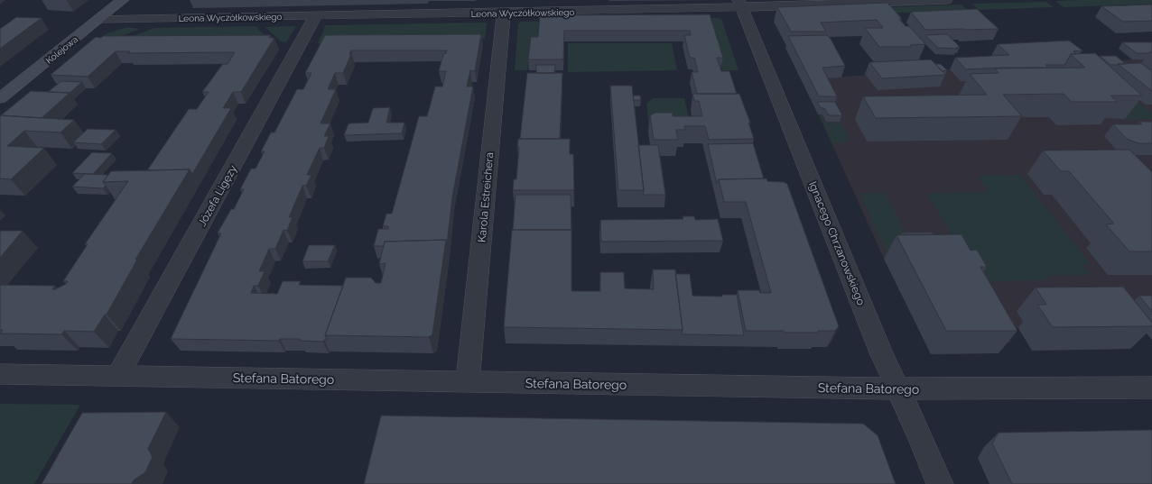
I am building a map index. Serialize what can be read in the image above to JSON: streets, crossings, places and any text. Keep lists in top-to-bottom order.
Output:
{
  "streets": {
    "main road": ["Kolejowa"],
    "street": [
      "Leona Wyczółkowskiego",
      "Józefa Ligęzy",
      "Karola Estreichera",
      "Ignacego Chrzanowskiego",
      "Stefana Batorego"
    ]
  },
  "crossings": [
    ["Leona Wyczółkowskiego", "Kolejowa"],
    ["Leona Wyczółkowskiego", "Józefa Ligęzy"],
    ["Leona Wyczółkowskiego", "Karola Estreichera"],
    ["Leona Wyczółkowskiego", "Ignacego Chrzanowskiego"],
    ["Józefa Ligęzy", "Stefana Batorego"],
    ["Karola Estreichera", "Stefana Batorego"],
    ["Ignacego Chrzanowskiego", "Stefana Batorego"]
  ]
}
